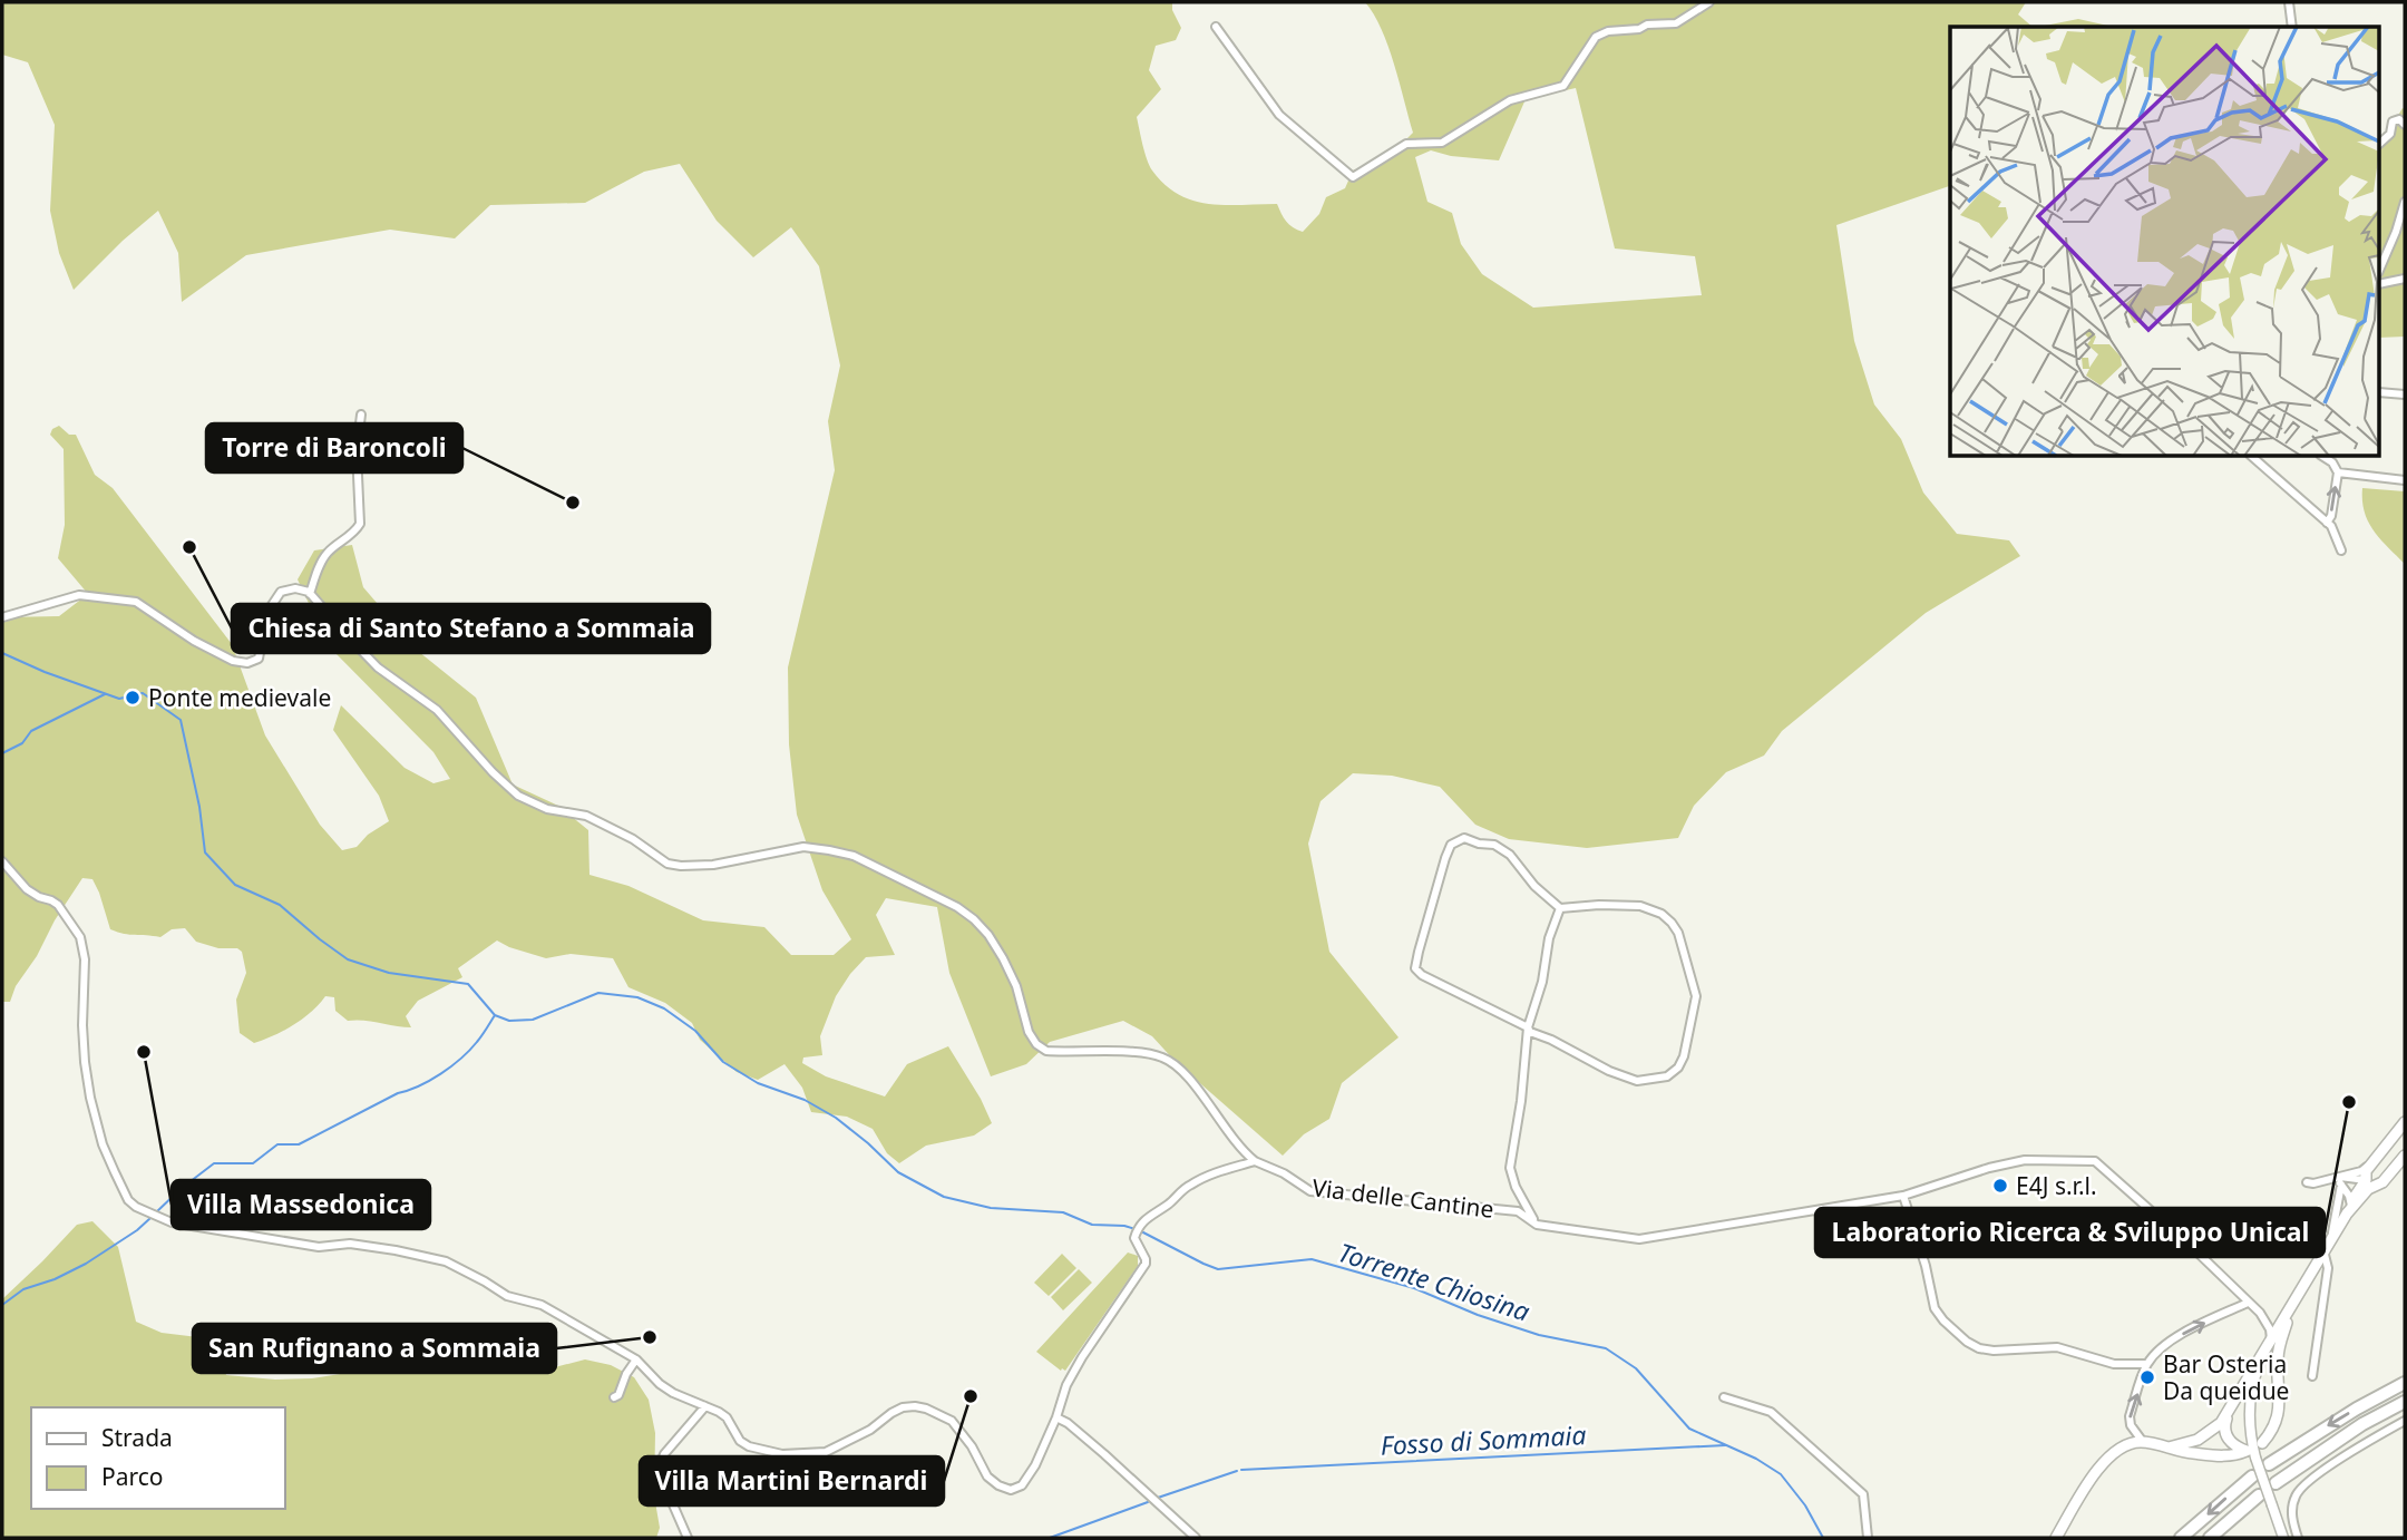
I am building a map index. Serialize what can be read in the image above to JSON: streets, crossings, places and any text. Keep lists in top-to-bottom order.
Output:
{
  "streets": {
    "street": ["Via delle Cantine"]
  },
  "water": ["Torrente Chiosina", "Fosso di Sommaia"],
  "places": [
    "Torre di Baroncoli",
    "Chiesa di Santo Stefano a Sommaia",
    "Ponte medievale",
    "Villa Massedonica",
    "Laboratorio Ricerca & Sviluppo Unical",
    "E4J s.r.l.",
    "San Rufignano a Sommaia",
    "Bar Osteria Da queidue",
    "Villa Martini Bernardi"
  ],
  "legend": ["Strada", "Parco"]
}
